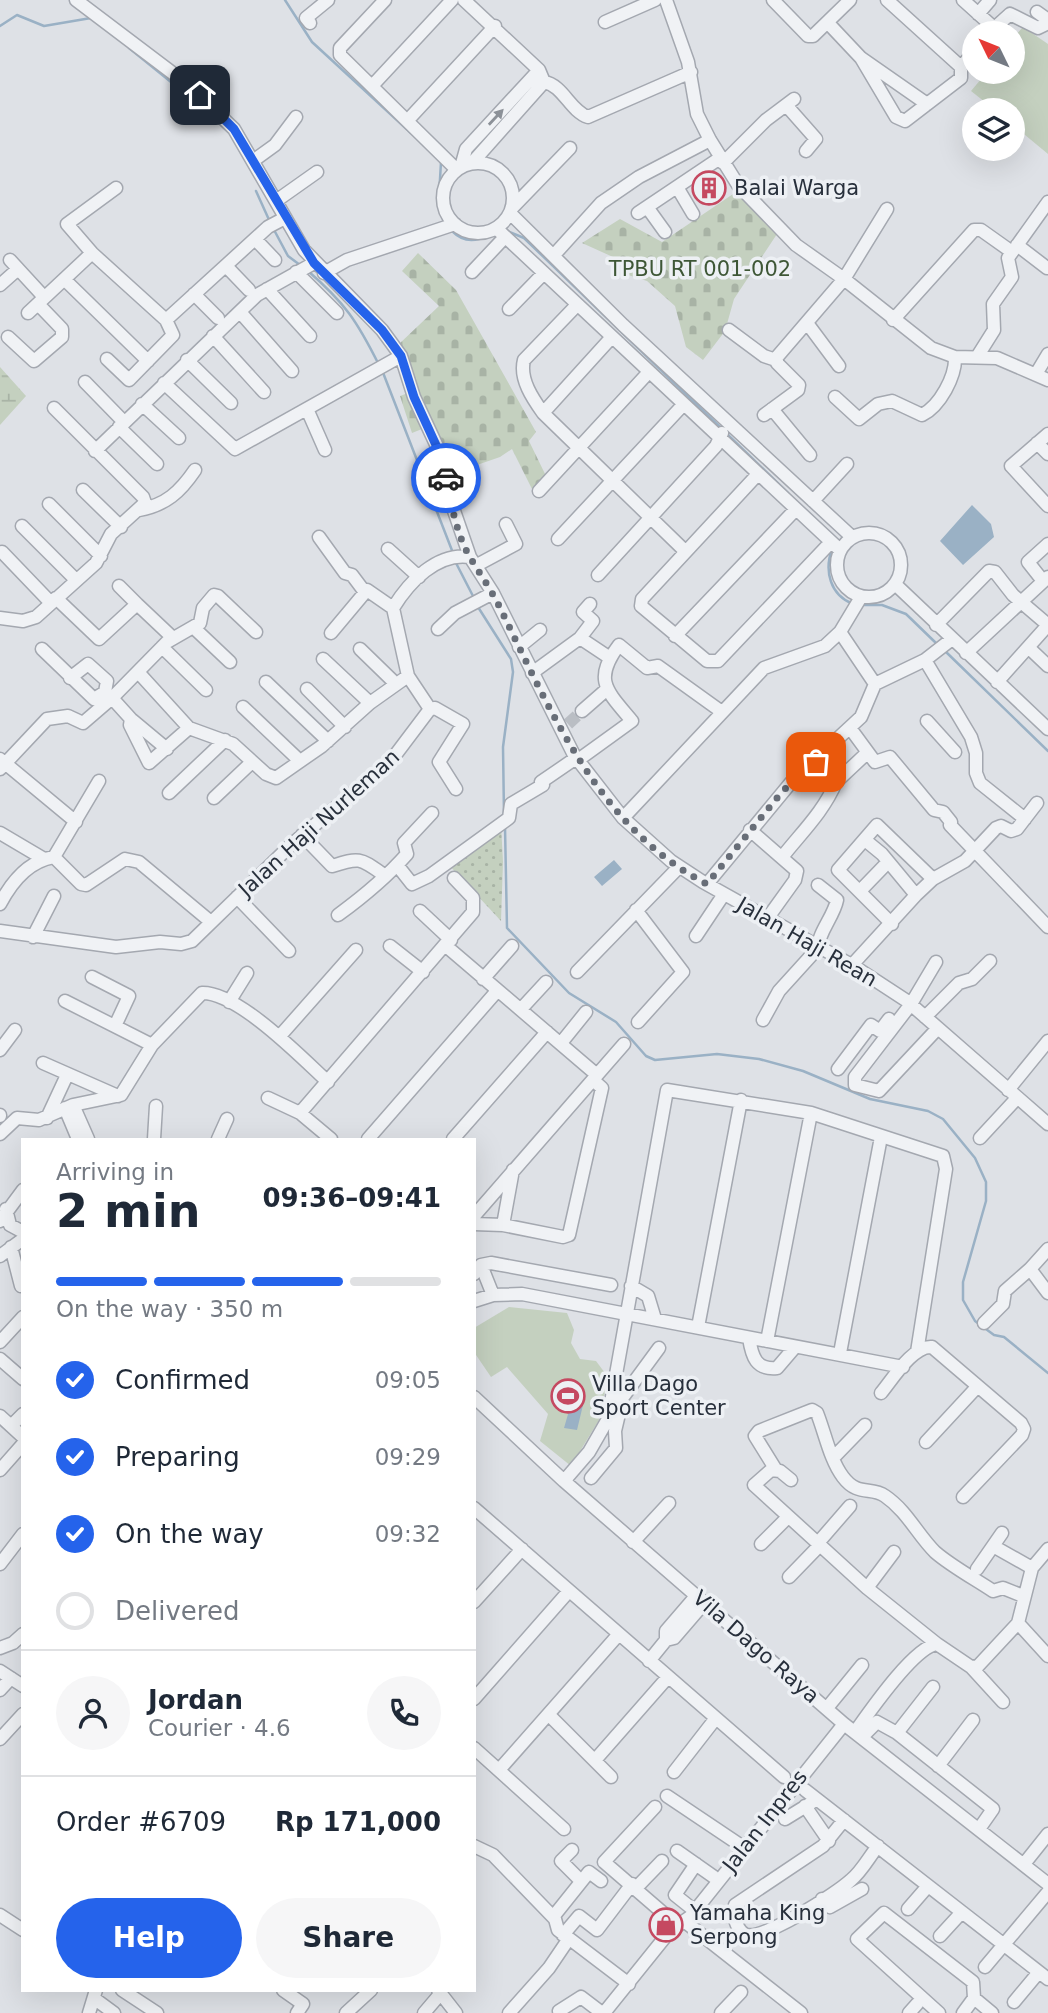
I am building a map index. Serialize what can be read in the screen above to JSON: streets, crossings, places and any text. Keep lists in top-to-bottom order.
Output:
{
  "streets": {
    "street": [
      "Jalan Haji Nurleman",
      "Jalan Haji Rean",
      "Vila Dago Raya",
      "Jalan Inpres"
    ]
  },
  "crossings": [
    ["Vila Dago Raya", "Jalan Inpres"]
  ],
  "parks": ["TPBU RT 001-002"],
  "places": {
    "building": ["Balai Warga"],
    "sports": ["Villa Dago Sport Center"],
    "shop": ["Yamaha King Serpong"]
  },
  "north": "top left",
  "page": {
    "heading": ["2 min", "Arriving in", "09:36–09:41"],
    "panel": [
      "Jordan",
      "Courier · 4.6",
      "Order #6709",
      "Rp 171,000"
    ],
    "bar": "On the way · 350 m",
    "list": [
      ["Confirmed", "09:05"],
      ["Preparing", "09:29"],
      ["On the way", "09:32"],
      "Delivered"
    ],
    "buttons": ["Help", "Share"]
  }
}
